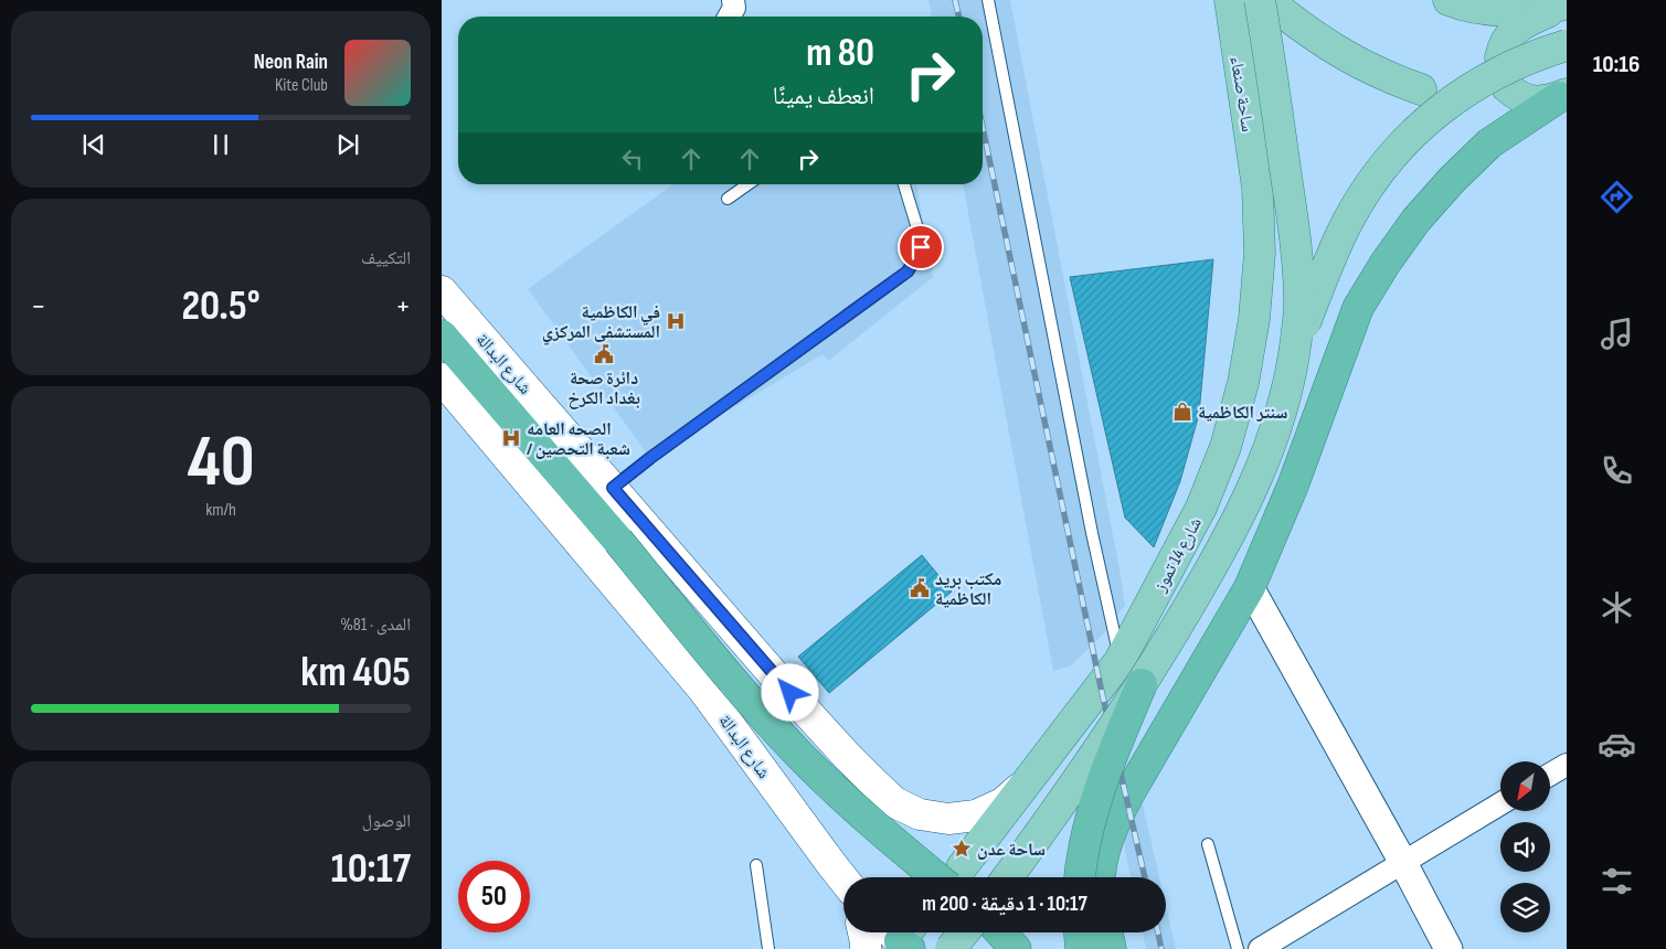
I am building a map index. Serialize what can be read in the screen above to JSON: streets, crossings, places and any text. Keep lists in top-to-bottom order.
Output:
{
  "streets": {
    "main road": ["ساحة صنعاء", "شارع البدالة", "شارع 14 تموز"]
  },
  "crossings": [
    ["ساحة صنعاء", "شارع 14 تموز"],
    ["شارع البدالة", "شارع 14 تموز"]
  ],
  "places": {
    "hospital": ["في الكاظمية المستشفى المركزي", "الصحه العامه / شعبة التحصين"],
    "public building": ["دائرة صحة بغداد الكرخ", "مكتب بريد الكاظمية"],
    "shop": ["سنتر الكاظمية"],
    "place": ["ساحة عدن"]
  },
  "north": "bottom left",
  "page": {
    "tabs": "10:16",
    "turn": ["80 m", "انعطف يمينًا"],
    "song": ["Neon Rain", "Kite Club"],
    "tile": [
      "التكييف",
      ["40", "km/h"],
      ["المدى · 81%", "405 km"],
      ["الوصول", "10:17"]
    ],
    "heat": ["−", "20.5°", "+"],
    "limit": "50",
    "trip": "10:17 · 1 دقيقة · 200 m"
  }
}
